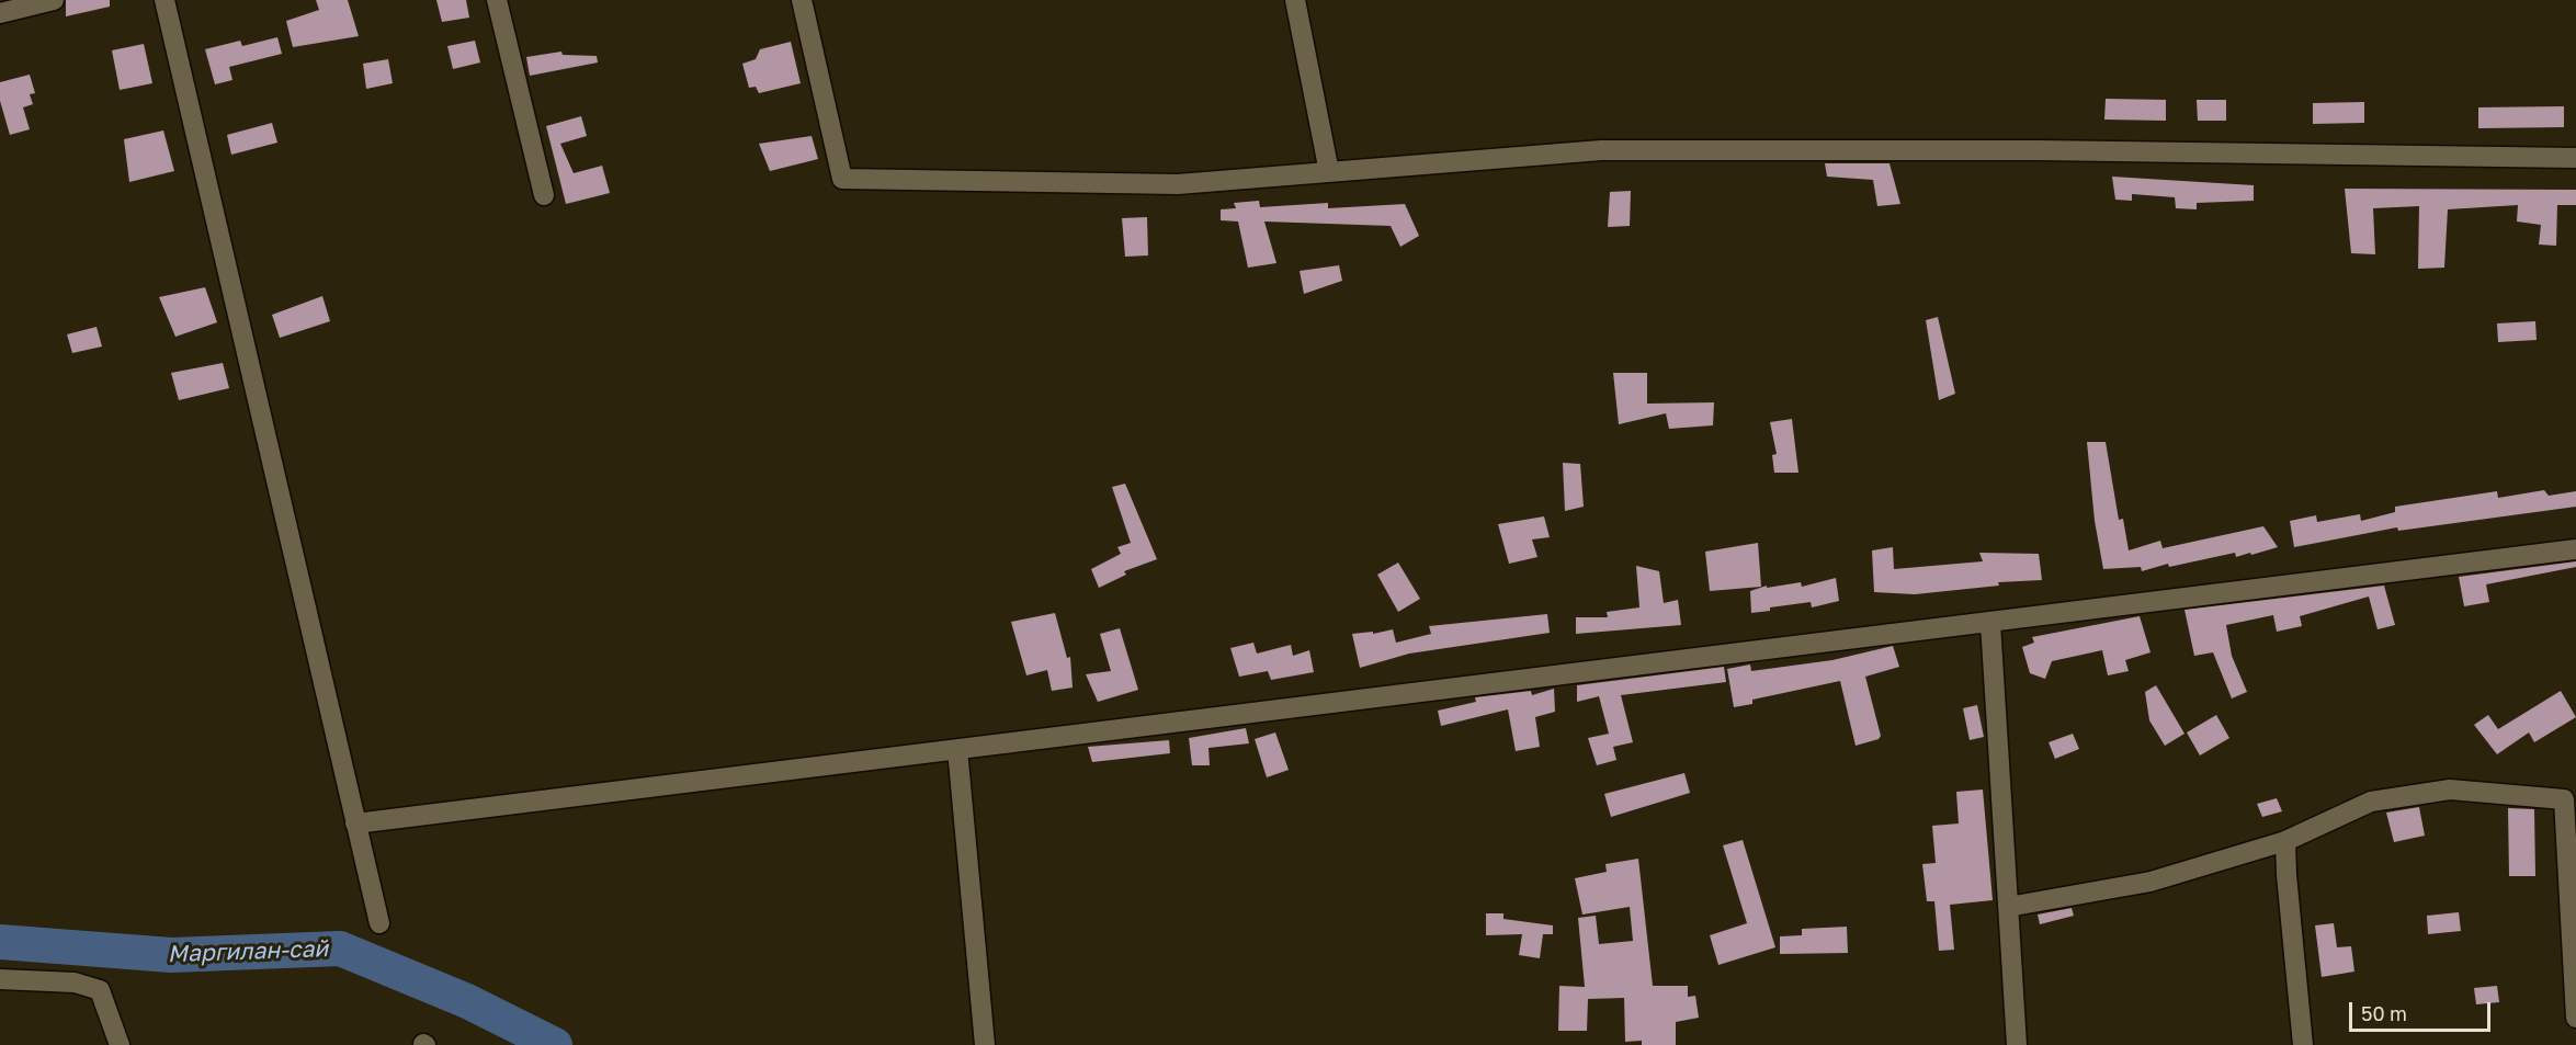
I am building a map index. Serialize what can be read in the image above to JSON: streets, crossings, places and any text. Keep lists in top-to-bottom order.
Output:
{
  "water": ["Маргилан-сай"],
  "scale_bar": "50 m"
}
